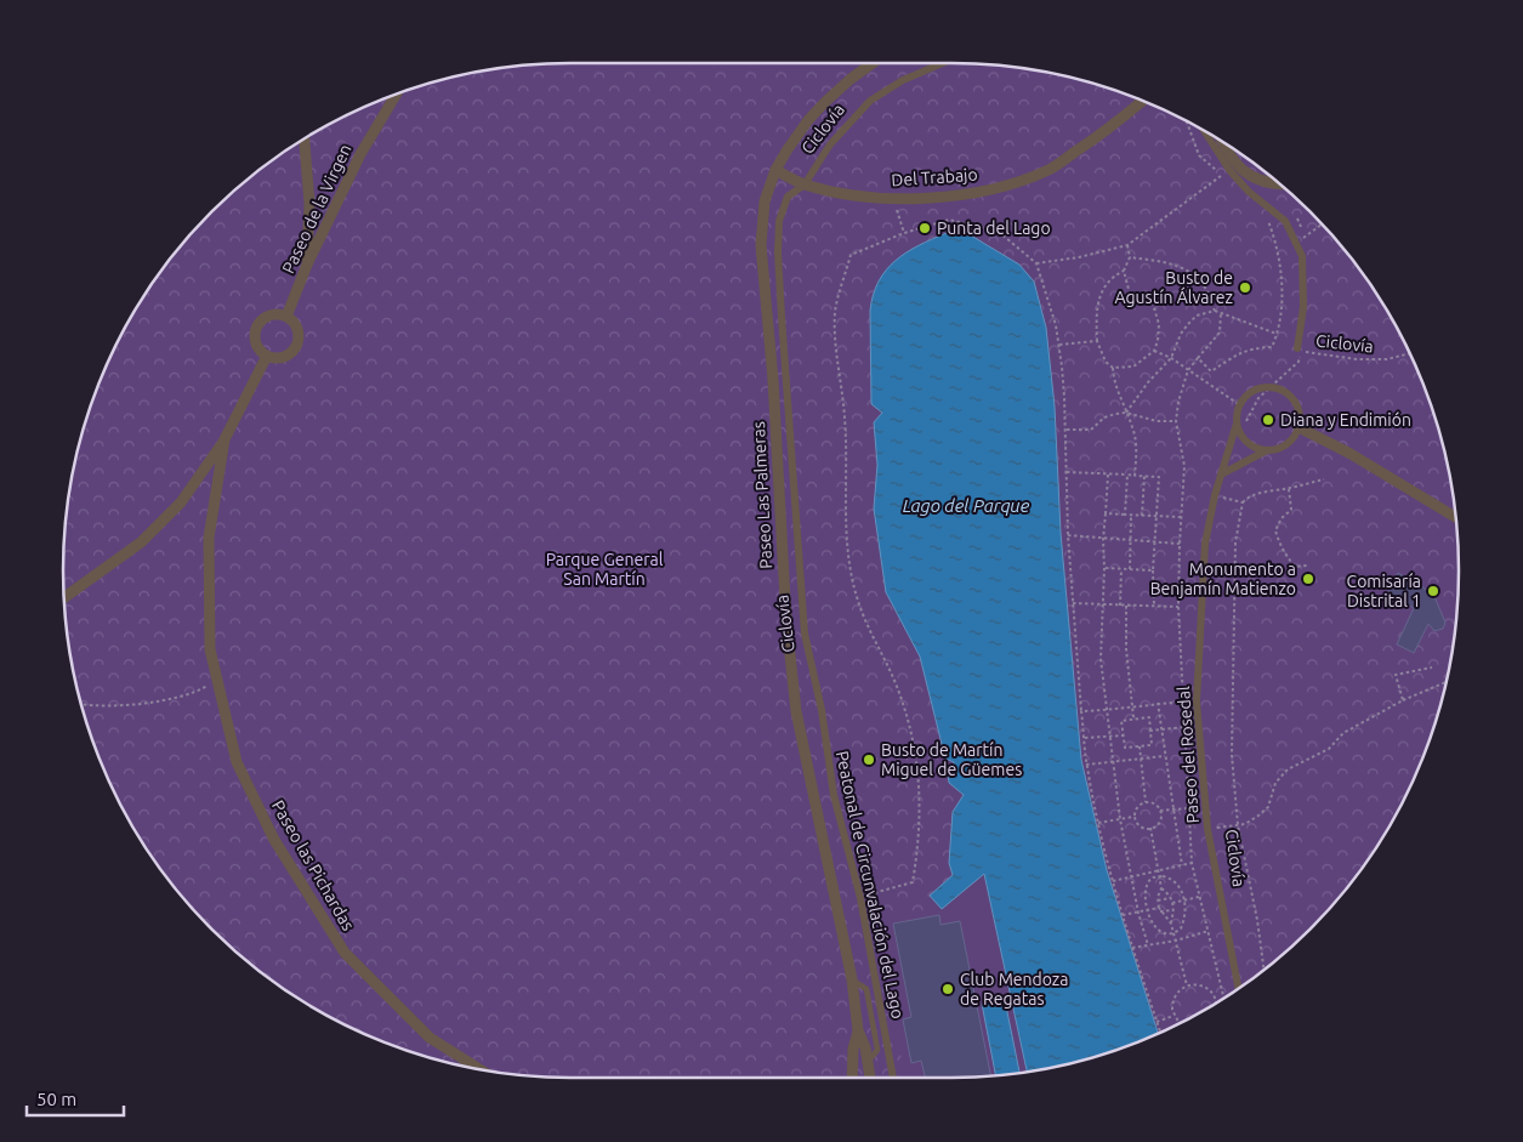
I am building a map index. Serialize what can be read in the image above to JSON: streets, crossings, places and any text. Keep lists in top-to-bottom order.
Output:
{
  "streets": {
    "street": [
      "Del Trabajo",
      "Paseo de la Virgen",
      "Paseo Las Palmeras",
      "Paseo del Rosedal",
      "Paseo las Pichardas",
      "Peatonal de Circunvalación del Lago"
    ],
    "path": ["Ciclovía"]
  },
  "crossings": [
    ["Del Trabajo", "Paseo Las Palmeras"],
    ["Del Trabajo", "Peatonal de Circunvalación del Lago"],
    ["Paseo de la Virgen", "Paseo las Pichardas"]
  ],
  "water": ["Lago del Parque"],
  "parks": ["Parque General San Martín"],
  "places": [
    "Punta del Lago",
    "Busto de Agustín Álvarez",
    "Diana y Endimión",
    "Monumento a Benjamín Matienzo",
    "Comisaría Distrital 1",
    "Busto de Martín Miguel de Güemes",
    "Club Mendoza de Regatas"
  ],
  "scale_bar": "50 m"
}
